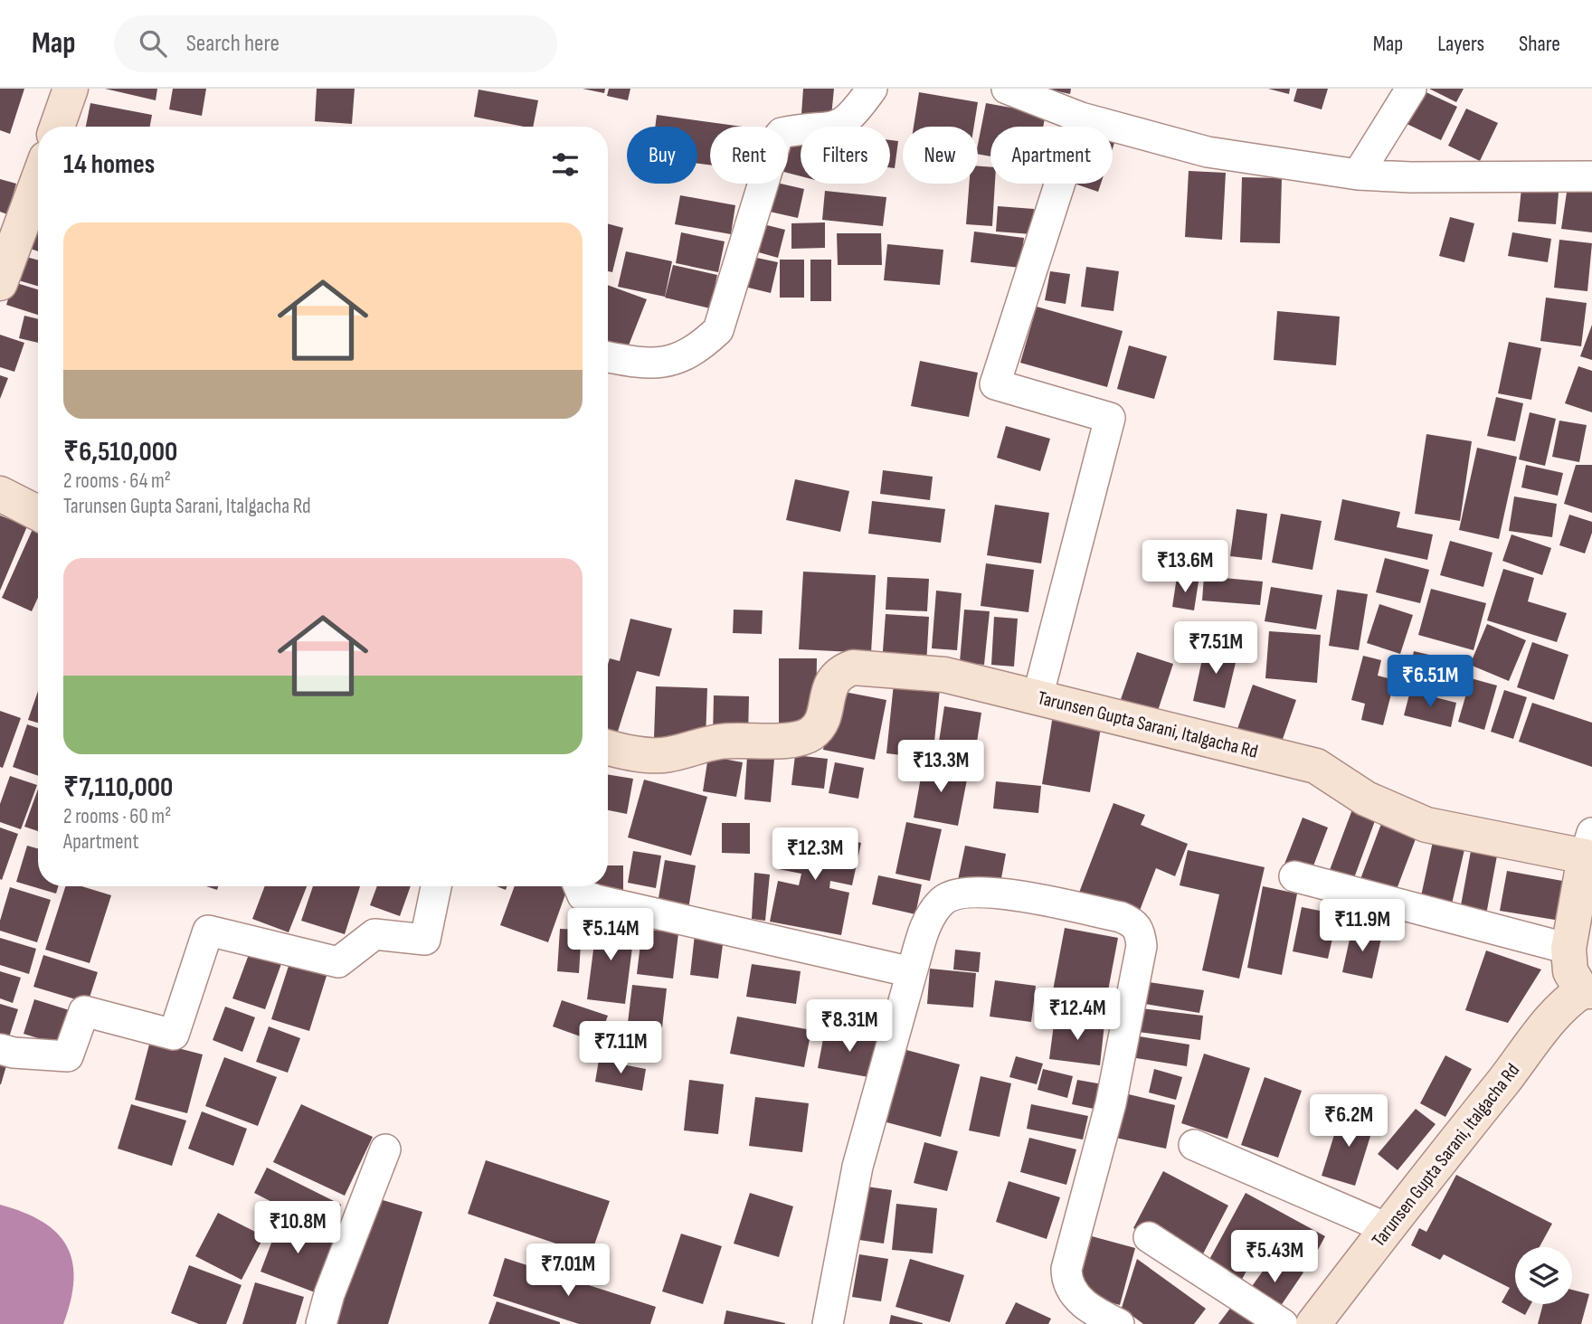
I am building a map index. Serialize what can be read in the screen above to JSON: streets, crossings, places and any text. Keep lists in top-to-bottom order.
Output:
{
  "streets": {
    "street": ["Tarunsen Gupta Sarani, Italgacha Rd"]
  },
  "page": {
    "header": "Map",
    "search": "Search here",
    "nav": ["Map", "Layers", "Share"],
    "chip": [
      "Buy",
      "Rent",
      "Filters",
      "New",
      "Apartment"
    ],
    "heading": "14 homes",
    "list": [
      {
        "name": "₹6,510,000",
        "note": "2 rooms · 64 m² · Tarunsen Gupta Sarani, Italgacha Rd"
      },
      {
        "name": "₹7,110,000",
        "note": "2 rooms · 60 m² · Apartment"
      }
    ],
    "price": [
      "₹13.6M",
      "₹7.51M",
      "₹6.51M",
      "₹13.3M",
      "₹12.3M",
      "₹11.9M",
      "₹5.14M",
      "₹12.4M",
      "₹8.31M",
      "₹7.11M",
      "₹6.2M",
      "₹10.8M",
      "₹5.43M",
      "₹7.01M"
    ]
  }
}
